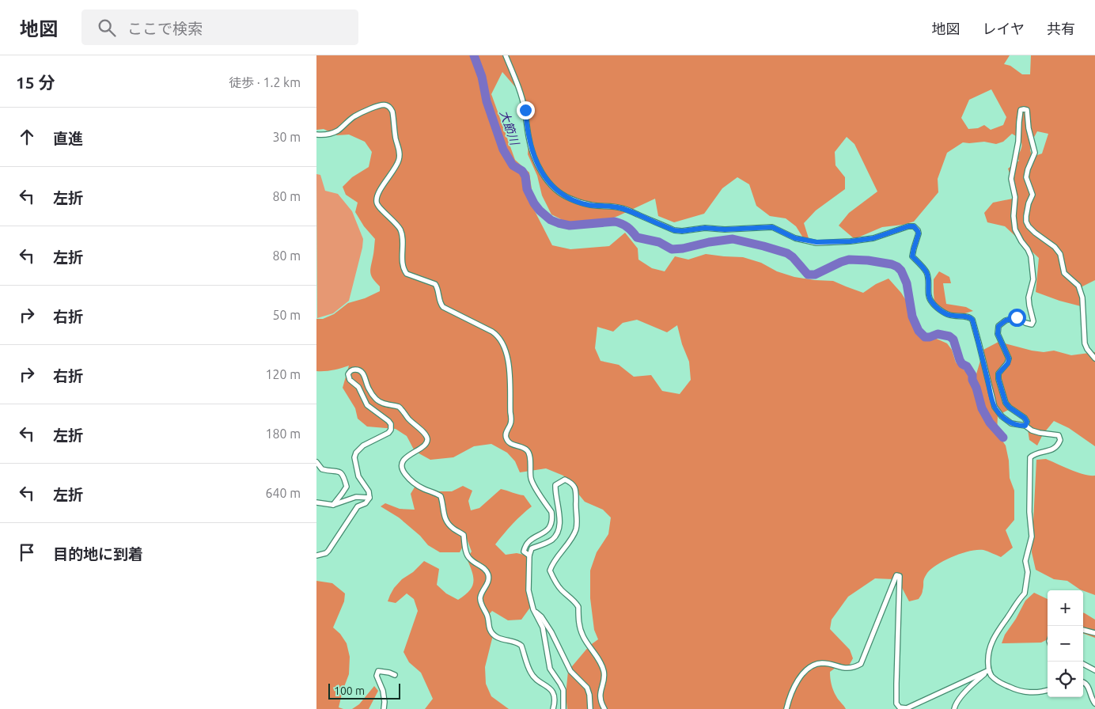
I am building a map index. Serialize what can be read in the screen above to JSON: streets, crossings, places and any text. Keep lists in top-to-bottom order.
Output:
{
  "water": ["大節川"],
  "scale_bar": "100 m",
  "page": {
    "header": "地図",
    "search": "ここで検索",
    "nav": ["地図", "レイヤ", "共有"],
    "heading": ["15 分", "徒歩 · 1.2 km"],
    "list": [
      ["直進", "30 m"],
      ["左折", "80 m"],
      ["左折", "80 m"],
      ["右折", "50 m"],
      ["右折", "120 m"],
      ["左折", "180 m"],
      ["左折", "640 m"],
      "目的地に到着"
    ],
    "map_buttons": ["+", "−"],
    "scale": "100 m"
  }
}
